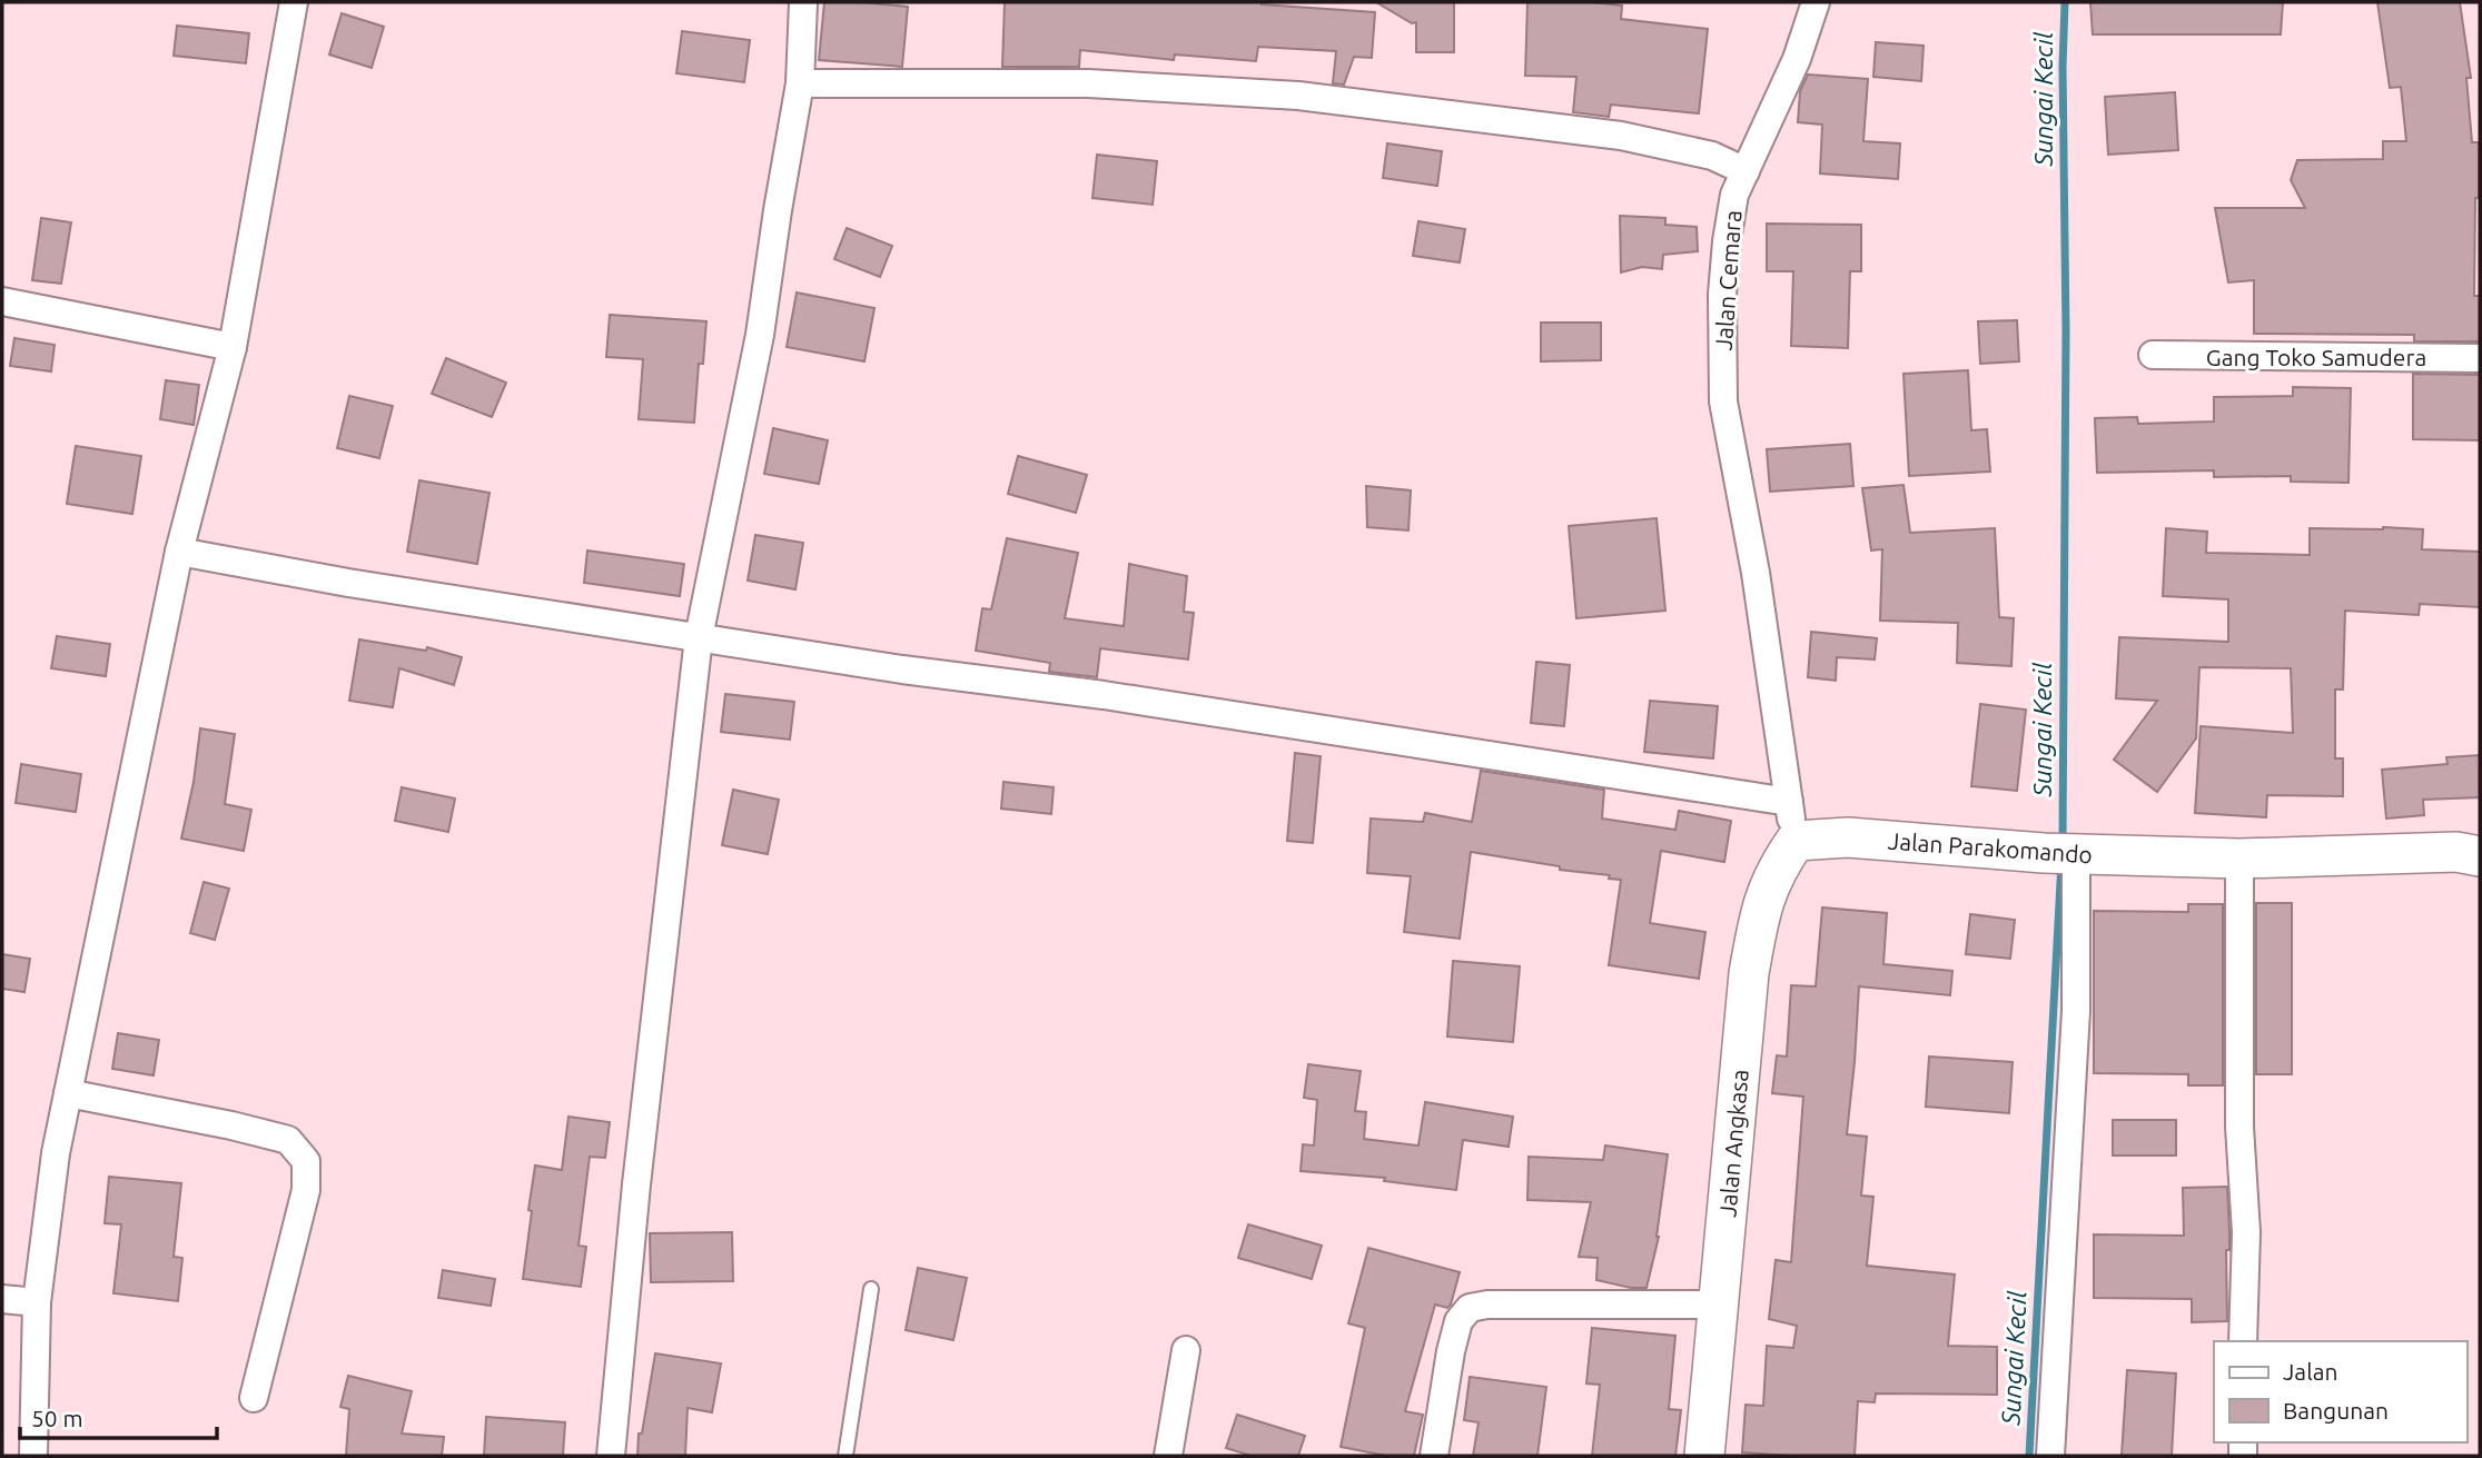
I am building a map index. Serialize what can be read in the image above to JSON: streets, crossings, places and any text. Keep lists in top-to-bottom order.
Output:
{
  "streets": {
    "street": [
      "Jalan Cemara",
      "Gang Toko Samudera",
      "Jalan Parakomando",
      "Jalan Angkasa"
    ]
  },
  "crossings": [
    ["Jalan Parakomando", "Jalan Angkasa"]
  ],
  "water": ["Sungai Kecil"],
  "legend": ["Jalan", "Bangunan"],
  "scale_bar": "50 m"
}
